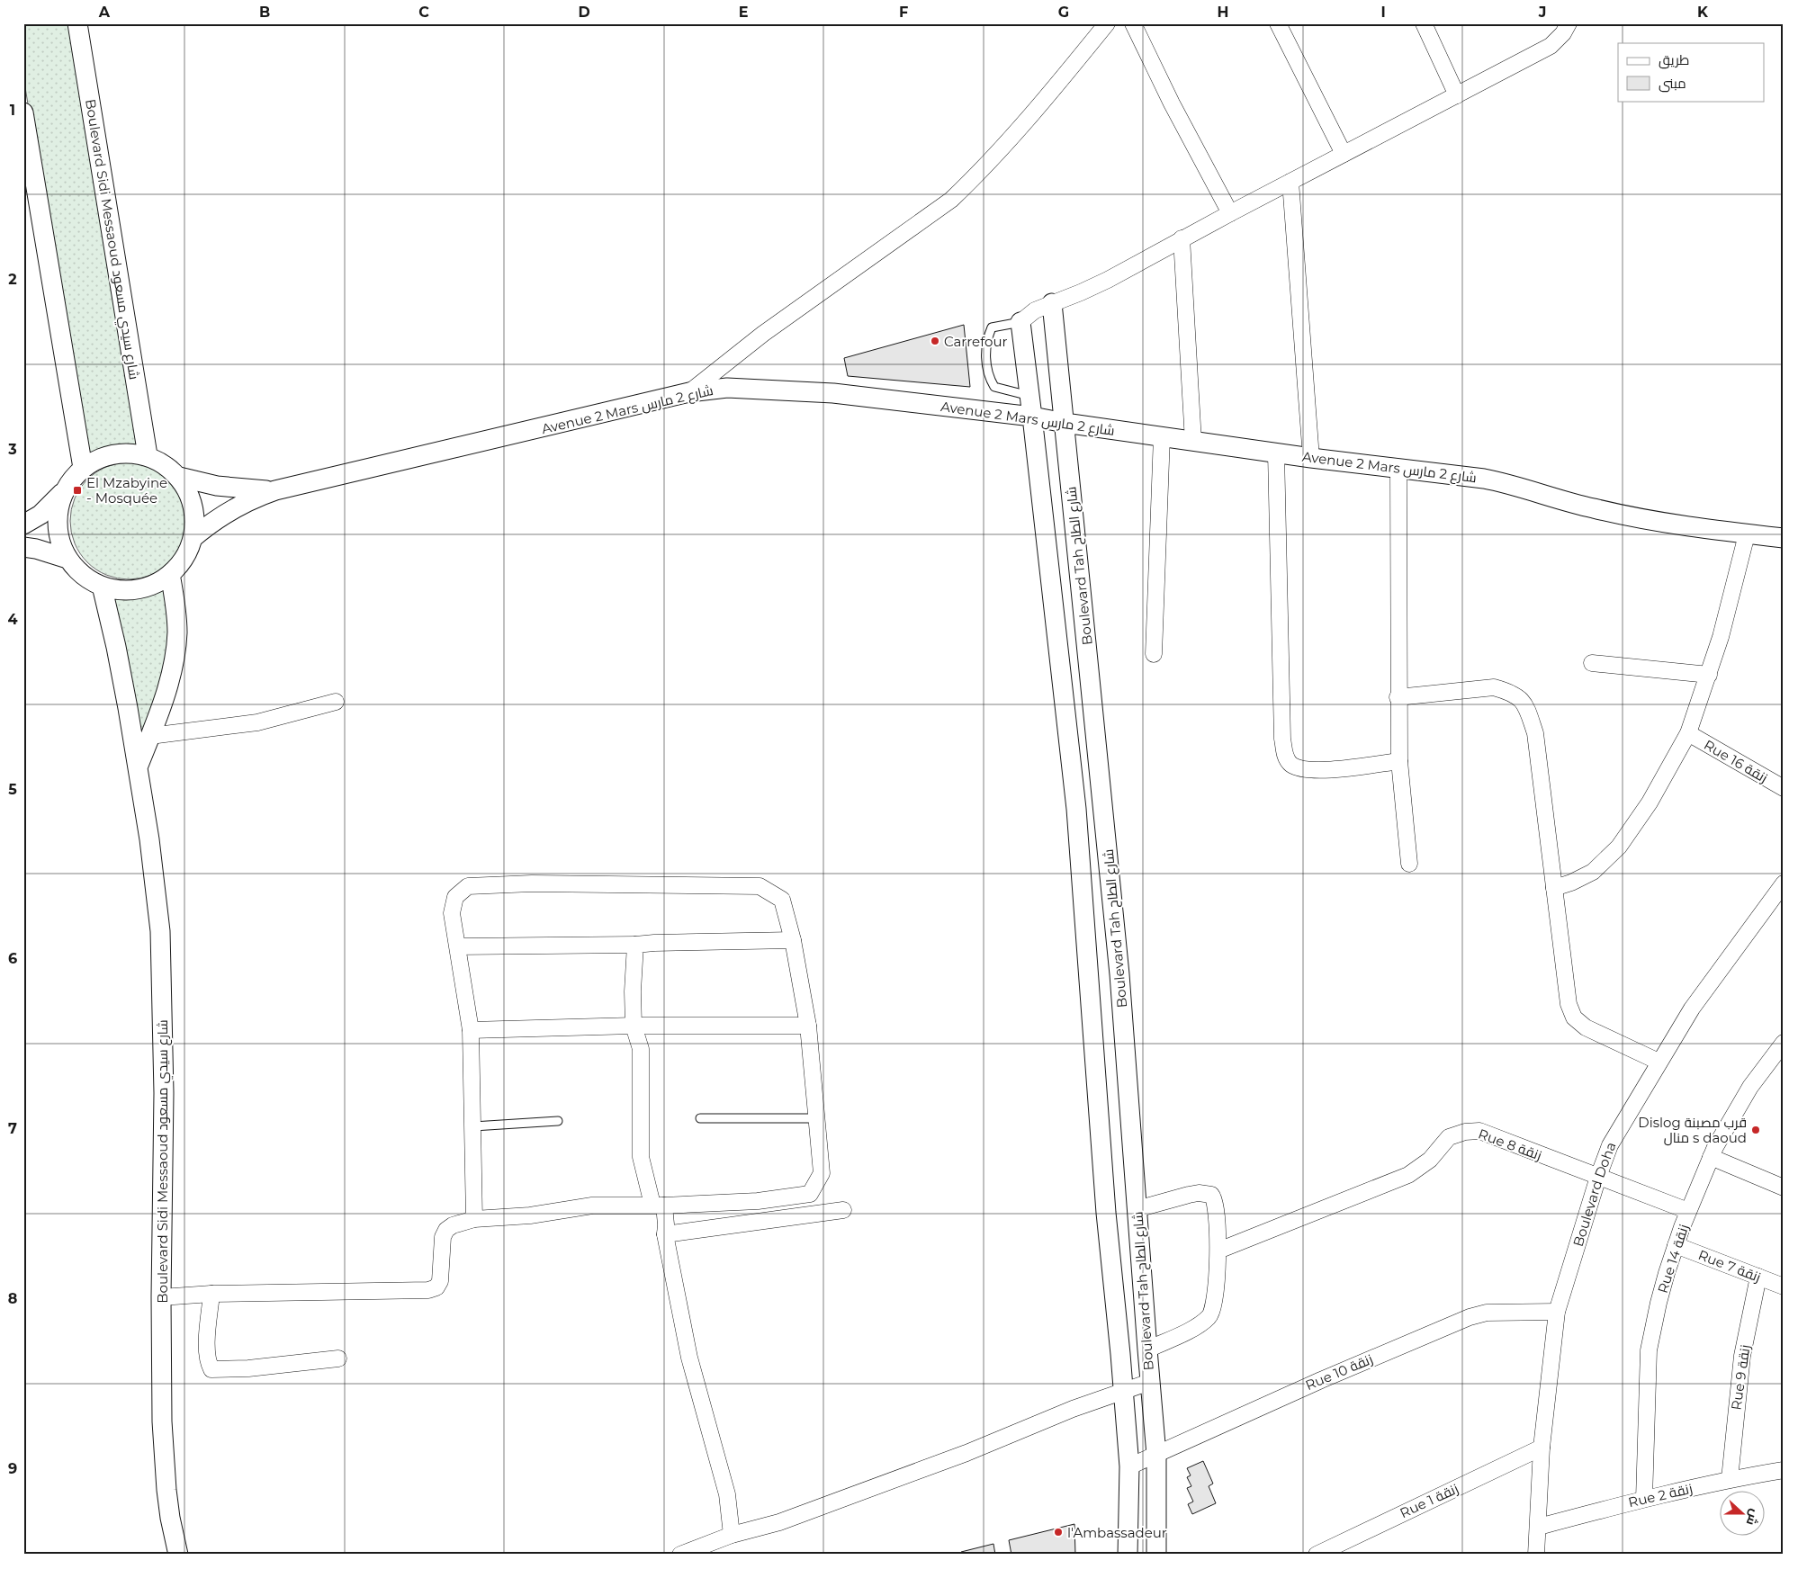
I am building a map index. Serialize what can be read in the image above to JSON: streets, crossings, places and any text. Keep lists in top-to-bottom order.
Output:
{
  "streets": {
    "street": [
      "Boulevard Sidi Messaoud شارع سيدي مسعود",
      "Avenue 2 Mars شارع 2 مارس",
      "Boulevard Tah شارع الطاح",
      "Rue 16 زنقة",
      "Rue 8 زنقة",
      "Boulevard Doha",
      "Rue 14 زنقة",
      "Rue 7 زنقة",
      "Rue 10 زنقة",
      "Rue 9 زنقة",
      "Rue 2 زنقة",
      "Rue 1 زنقة"
    ]
  },
  "crossings": [
    ["Boulevard Sidi Messaoud شارع سيدي مسعود", "Avenue 2 Mars شارع 2 مارس"],
    ["Avenue 2 Mars شارع 2 مارس", "Boulevard Tah شارع الطاح"],
    ["Boulevard Tah شارع الطاح", "Rue 10 زنقة"],
    ["Rue 8 زنقة", "Boulevard Doha"],
    ["Rue 8 زنقة", "Rue 14 زنقة"],
    ["Boulevard Doha", "Rue 10 زنقة"],
    ["Boulevard Doha", "Rue 2 زنقة"],
    ["Boulevard Doha", "Rue 1 زنقة"],
    ["Rue 14 زنقة", "Rue 7 زنقة"],
    ["Rue 14 زنقة", "Rue 2 زنقة"],
    ["Rue 7 زنقة", "Rue 9 زنقة"],
    ["Rue 9 زنقة", "Rue 2 زنقة"]
  ],
  "places": {
    "other": ["Carrefour", "Dislog قرب مصبنة منال s daoud", "l'Ambassadeur"],
    "transit": ["El Mzabyine - Mosquée"]
  },
  "legend": ["طريق", "مبنى"],
  "north": "right",
  "grid": {
    "columns": [
      "A",
      "B",
      "C",
      "D",
      "E",
      "F",
      "G",
      "H",
      "I",
      "J",
      "K"
    ],
    "rows": [
      "1",
      "2",
      "3",
      "4",
      "5",
      "6",
      "7",
      "8",
      "9"
    ]
  }
}
